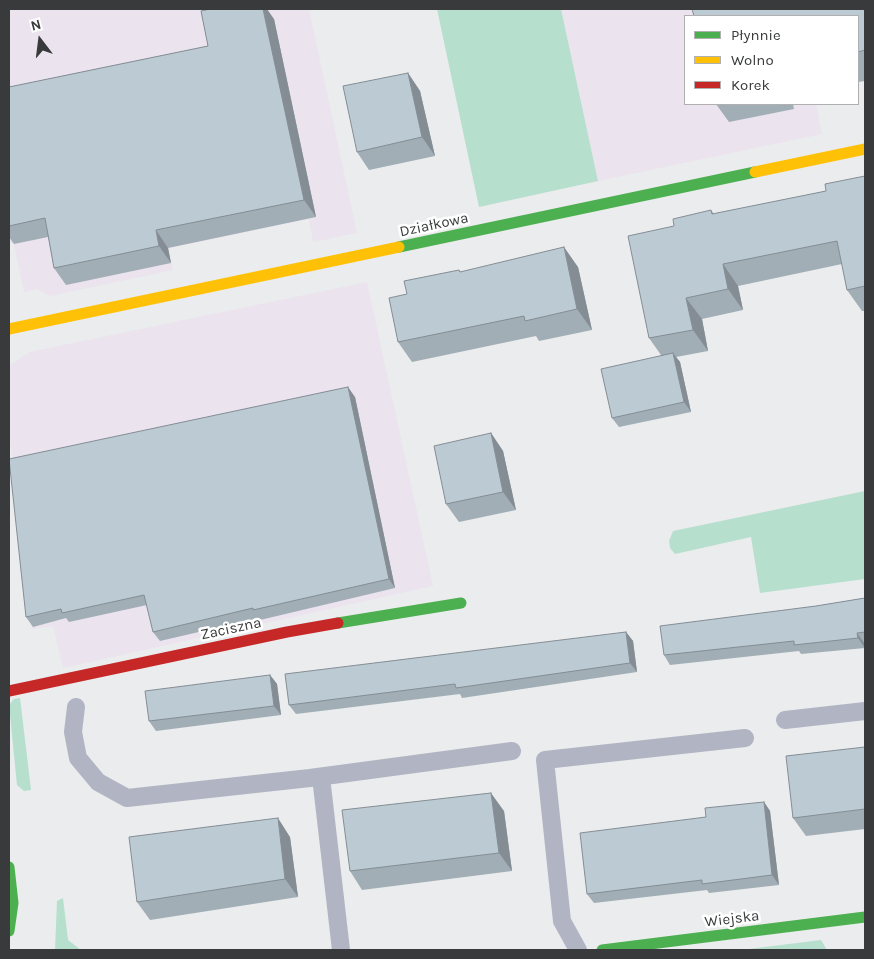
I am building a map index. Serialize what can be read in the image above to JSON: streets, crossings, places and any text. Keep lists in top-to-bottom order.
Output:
{
  "streets": {
    "street": ["Działkowa", "Zaciszna", "Wiejska"]
  },
  "legend": ["Płynnie", "Wolno", "Korek"],
  "north": "top"
}
